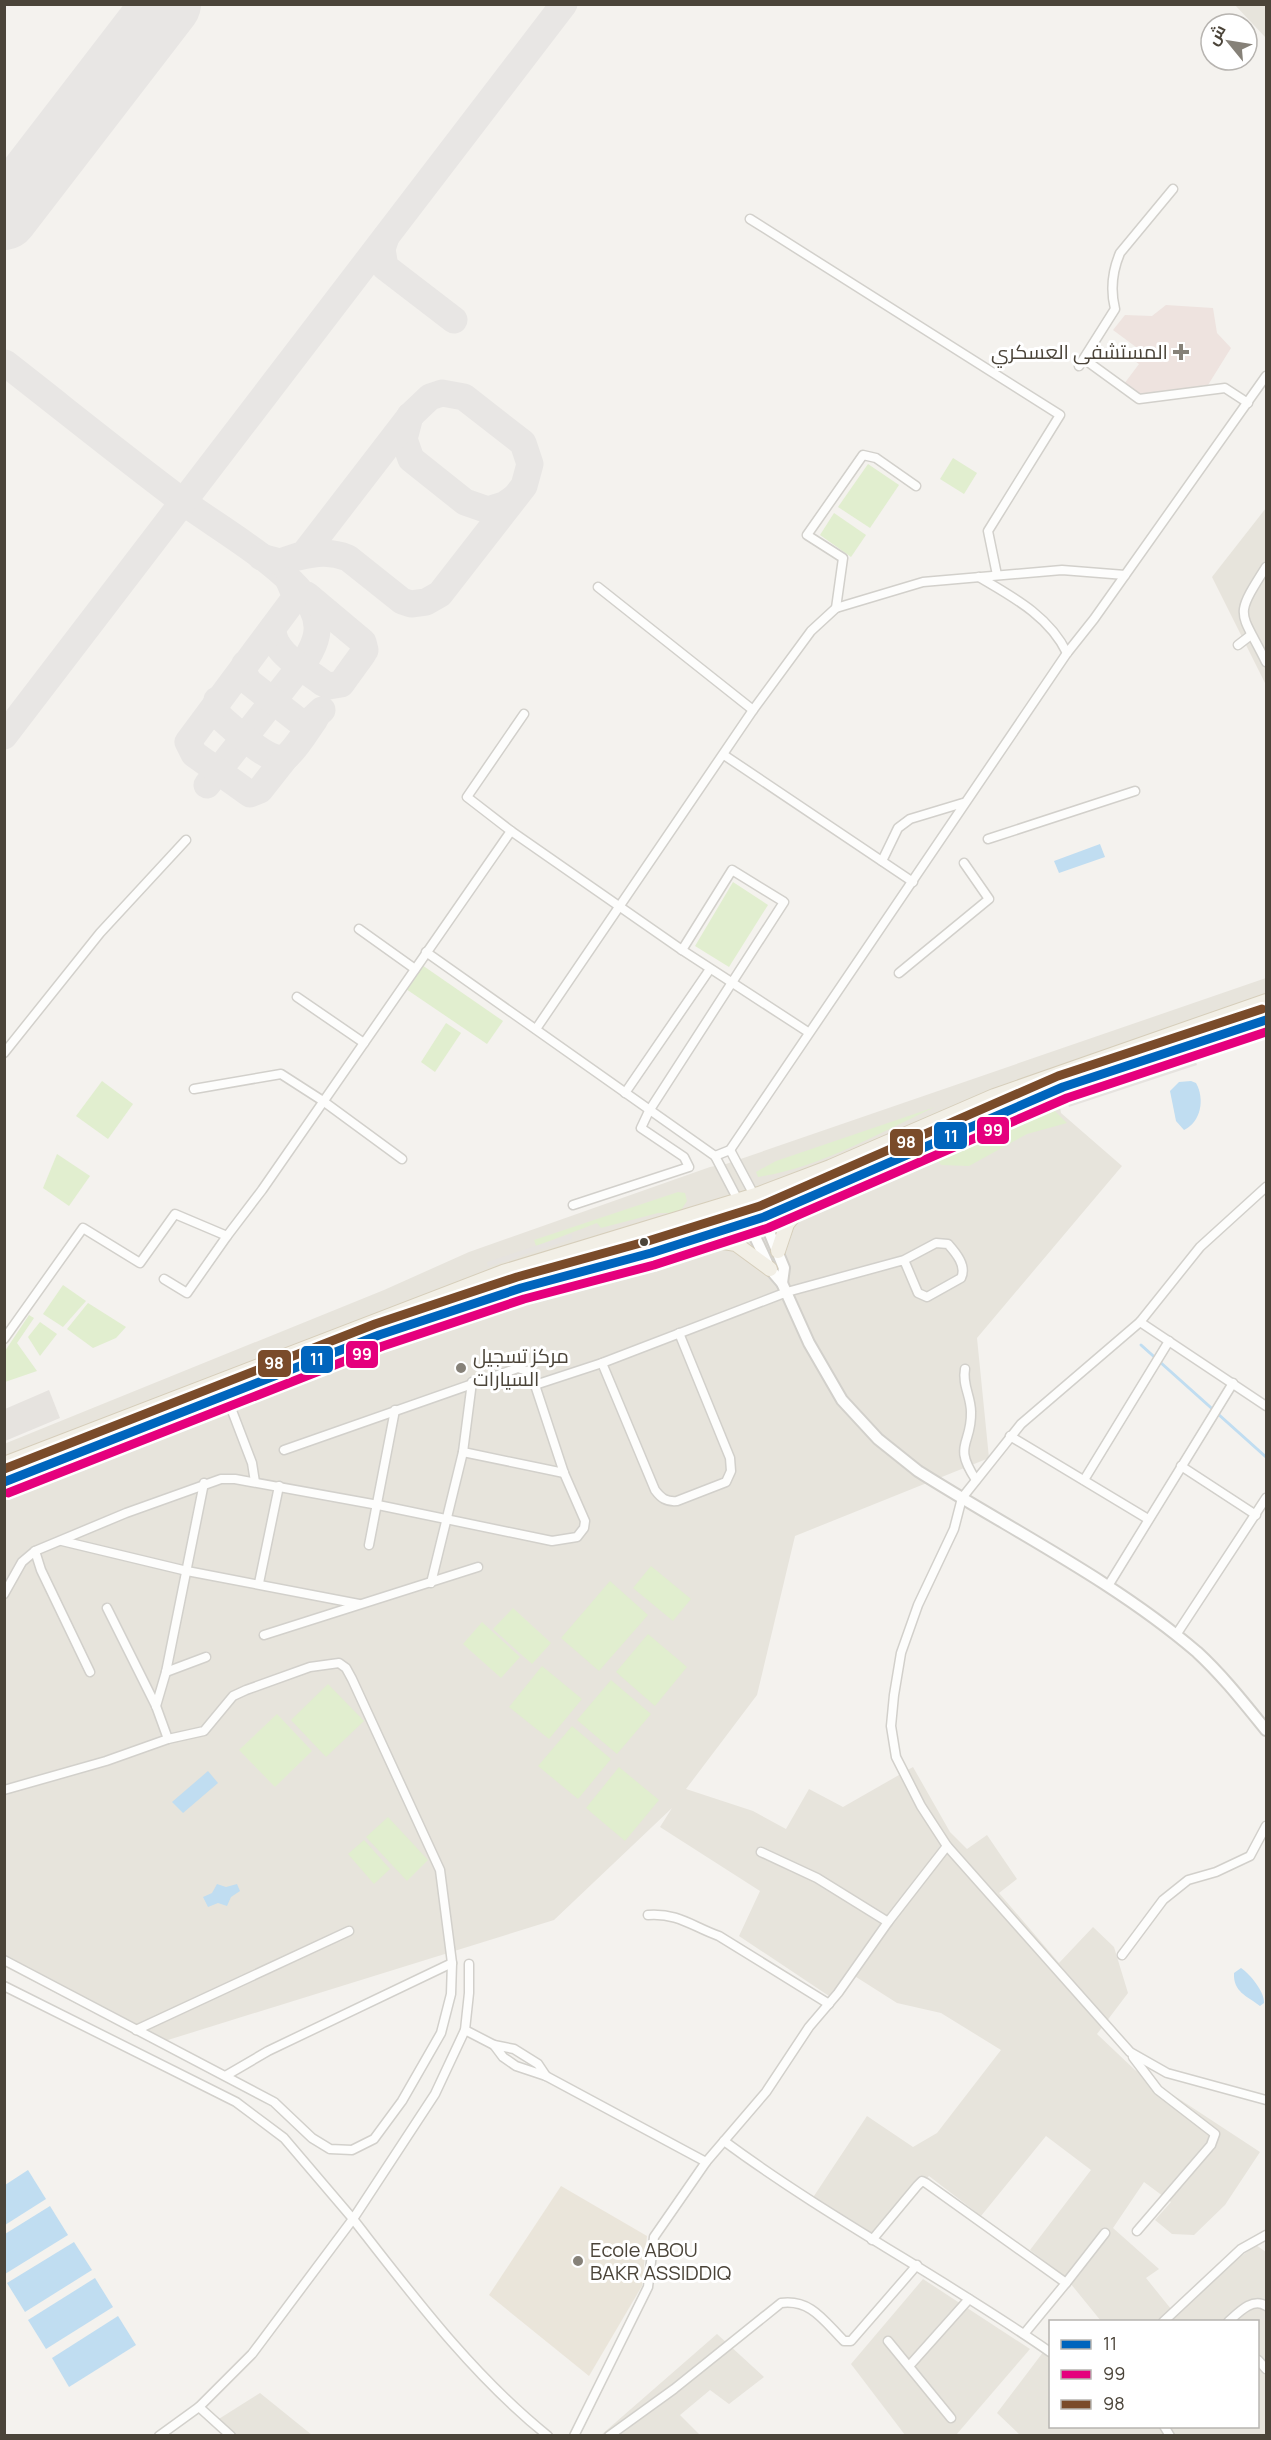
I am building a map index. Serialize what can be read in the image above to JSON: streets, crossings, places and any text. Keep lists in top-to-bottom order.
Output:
{
  "places": {
    "health": ["المستشفى العسكري"],
    "other": ["مركز تسجيل السيارات", "Ecole ABOU BAKR ASSIDDIQ"]
  },
  "lines": ["transit line 98", "transit line 11", "transit line 99"],
  "legend": ["11", "99", "98"],
  "north": "top left"
}
